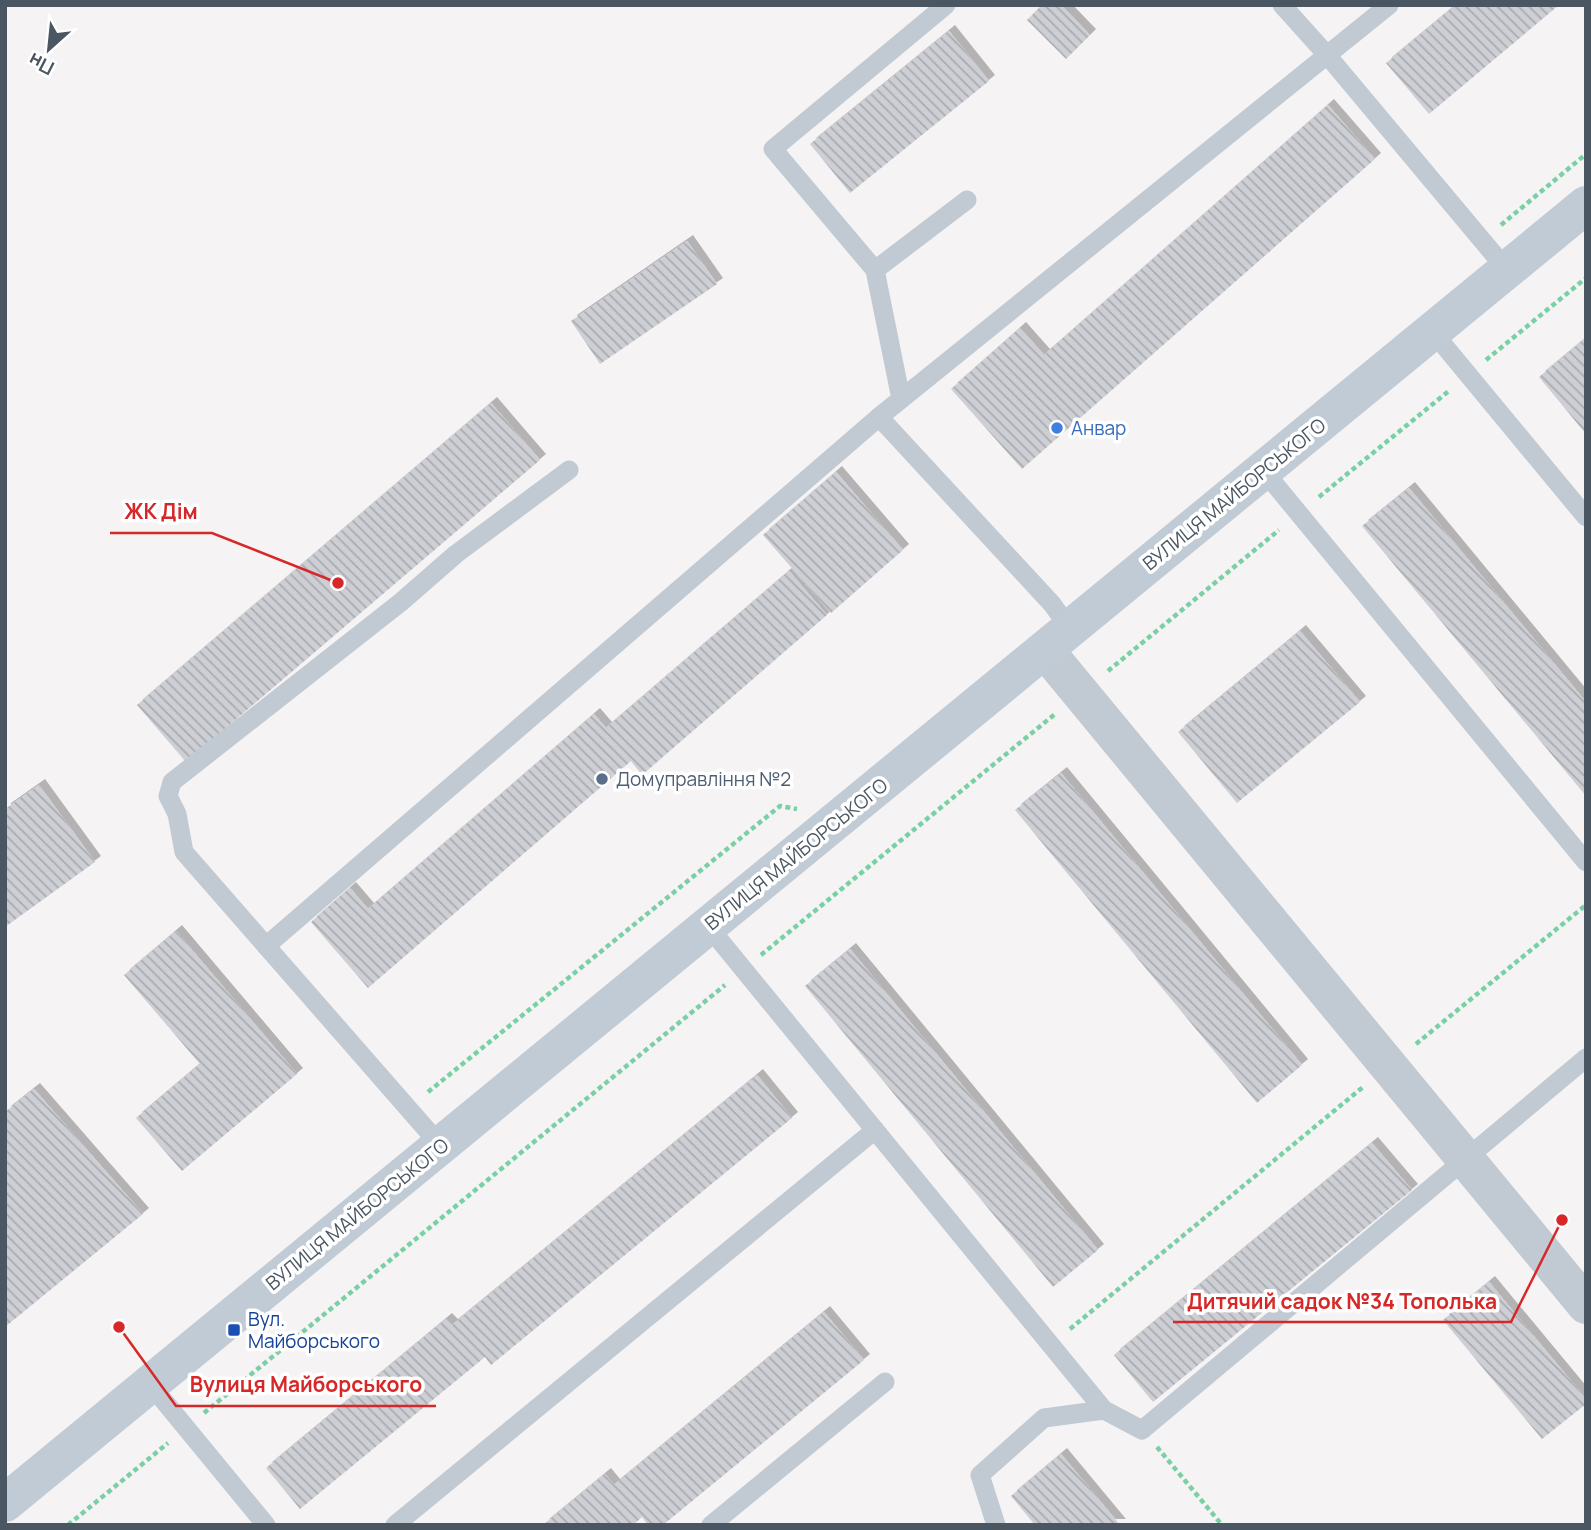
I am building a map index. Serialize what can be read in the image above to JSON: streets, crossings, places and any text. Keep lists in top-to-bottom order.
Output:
{
  "streets": {
    "street": ["ВУЛИЦЯ МАЙБОРСЬКОГО"]
  },
  "places": {
    "other": [
      "Анвар",
      "ЖК Дім",
      "Домуправління №2",
      "Дитячий садок №34 Тополька",
      "Вулиця Майборського"
    ],
    "transit": ["Вул. Майборського"]
  },
  "north": "bottom left"
}
